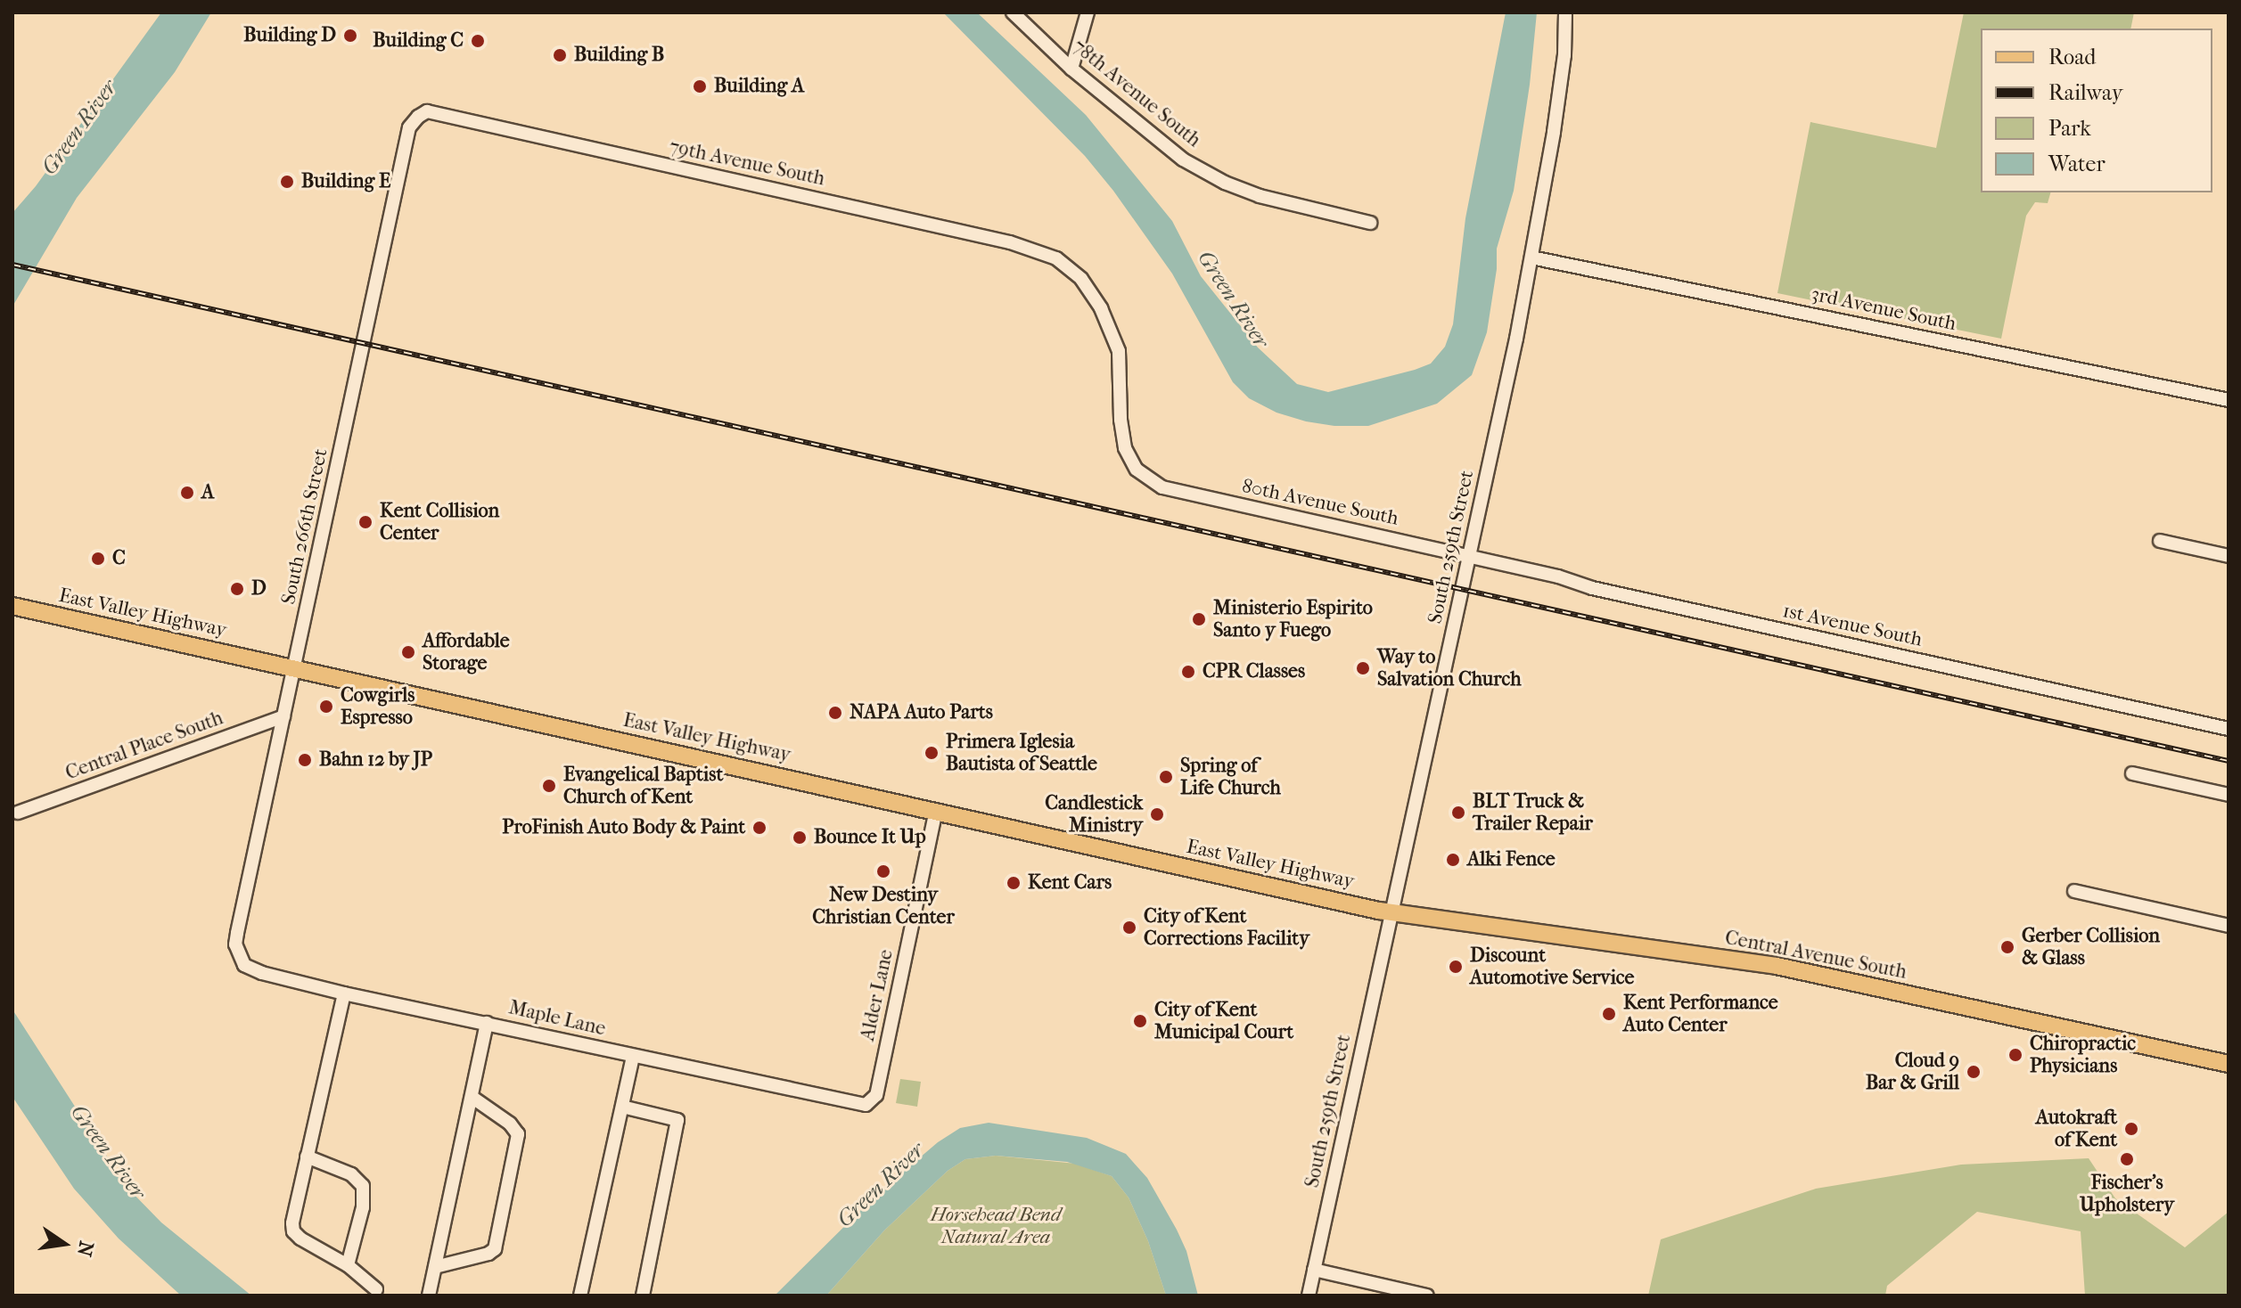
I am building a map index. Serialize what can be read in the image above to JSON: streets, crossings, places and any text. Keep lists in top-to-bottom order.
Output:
{
  "streets": {
    "main road": ["East Valley Highway", "Central Avenue South"],
    "street": [
      "78th Avenue South",
      "79th Avenue South",
      "3rd Avenue South",
      "80th Avenue South",
      "South 266th Street",
      "South 259th Street",
      "1st Avenue South",
      "Central Place South",
      "Alder Lane",
      "Maple Lane"
    ]
  },
  "crossings": [
    ["79th Avenue South", "80th Avenue South"],
    ["79th Avenue South", "South 266th Street"],
    ["3rd Avenue South", "South 259th Street"],
    ["80th Avenue South", "South 259th Street"],
    ["80th Avenue South", "1st Avenue South"],
    ["South 266th Street", "East Valley Highway"],
    ["South 266th Street", "Central Place South"],
    ["South 266th Street", "Maple Lane"],
    ["South 259th Street", "East Valley Highway"],
    ["South 259th Street", "1st Avenue South"],
    ["South 259th Street", "Central Avenue South"],
    ["East Valley Highway", "Central Avenue South"],
    ["East Valley Highway", "Alder Lane"],
    ["Alder Lane", "Maple Lane"]
  ],
  "water": ["Green River"],
  "parks": ["Horsehead Bend Natural Area"],
  "places": [
    "Building D",
    "Building C",
    "Building B",
    "Building A",
    "Building E",
    "A",
    "Kent Collision Center",
    "C",
    "D",
    "Ministerio Espirito Santo y Fuego",
    "Affordable Storage",
    "Way to Salvation Church",
    "CPR Classes",
    "Cowgirls Espresso",
    "NAPA Auto Parts",
    "Primera Iglesia Bautista of Seattle",
    "Bahn 12 by JP",
    "Spring of Life Church",
    "Evangelical Baptist Church of Kent",
    "BLT Truck & Trailer Repair",
    "Candlestick Ministry",
    "ProFinish Auto Body & Paint",
    "Bounce It Up",
    "Alki Fence",
    "New Destiny Christian Center",
    "Kent Cars",
    "City of Kent Corrections Facility",
    "Gerber Collision & Glass",
    "Discount Automotive Service",
    "Kent Performance Auto Center",
    "City of Kent Municipal Court",
    "Chiropractic Physicians",
    "Cloud 9 Bar & Grill",
    "Autokraft of Kent",
    "Fischer's Upholstery"
  ],
  "legend": [
    "Road",
    "Railway",
    "Park",
    "Water"
  ],
  "north": "right"
}
